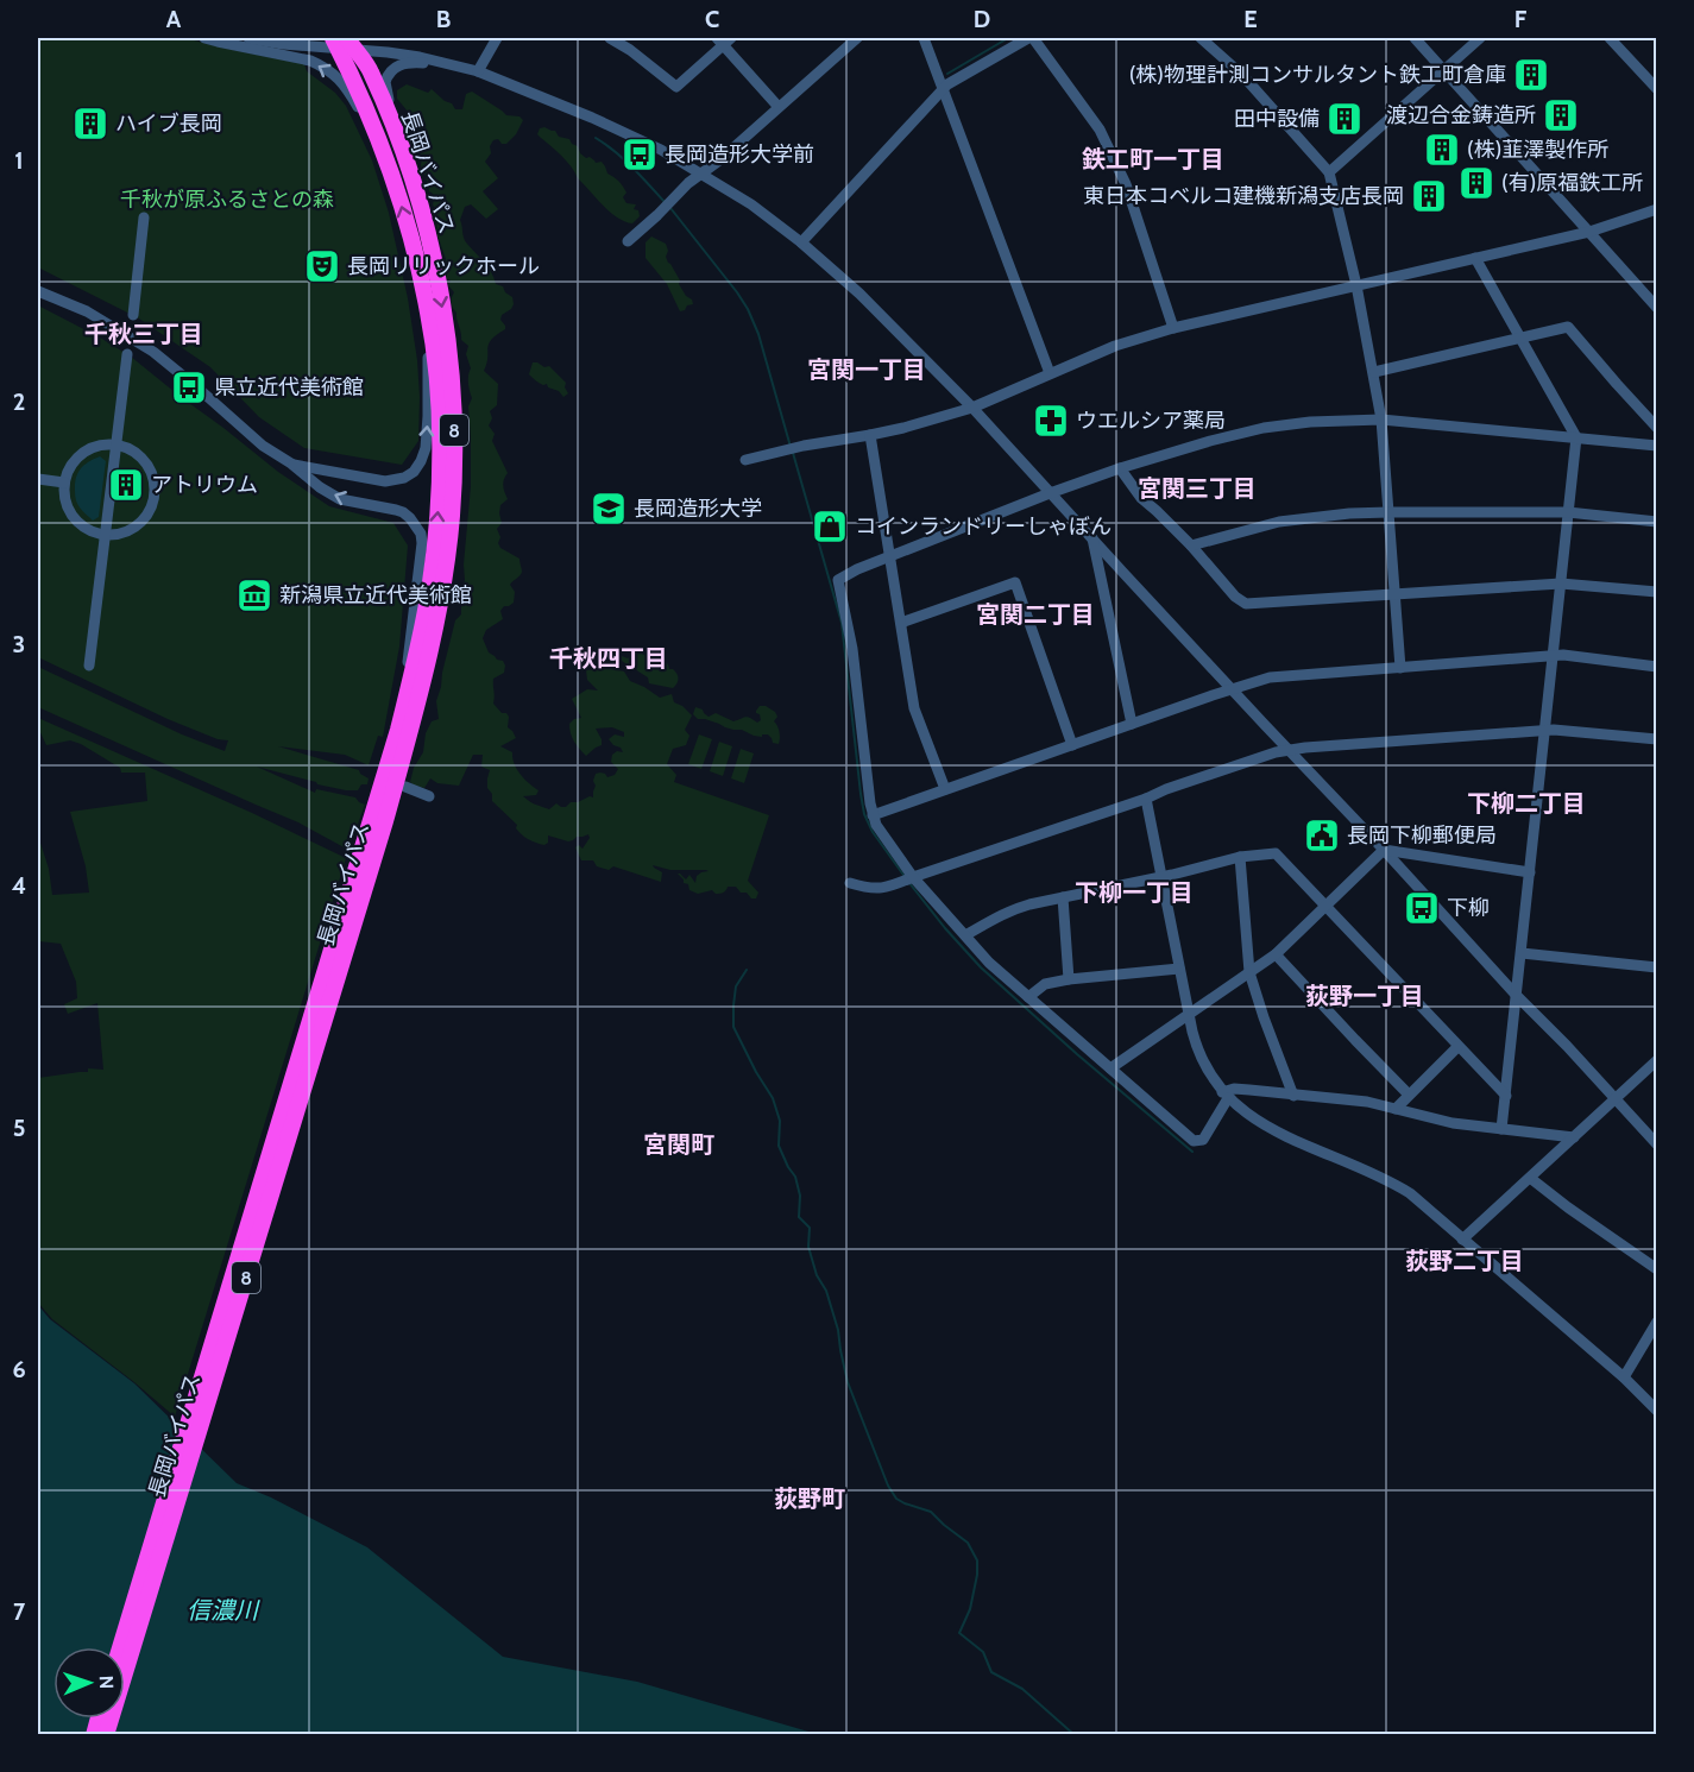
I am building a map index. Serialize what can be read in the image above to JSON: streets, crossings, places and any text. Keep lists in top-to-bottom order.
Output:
{
  "streets": {
    "highway": ["長岡バイパス", "8"]
  },
  "districts": [
    "鉄工町一丁目",
    "千秋三丁目",
    "宮関一丁目",
    "宮関三丁目",
    "宮関二丁目",
    "千秋四丁目",
    "下柳二丁目",
    "下柳一丁目",
    "荻野一丁目",
    "宮関町",
    "荻野二丁目",
    "荻野町"
  ],
  "water": ["信濃川"],
  "parks": ["千秋が原ふるさとの森"],
  "places": {
    "building": [
      "(株)物理計測コンサルタント鉄工町倉庫",
      "渡辺合金鋳造所",
      "田中設備",
      "ハイブ長岡",
      "(株)韮澤製作所",
      "(有)原福鉄工所",
      "東日本コベルコ建機新潟支店長岡",
      "アトリウム"
    ],
    "bus stop": ["長岡造形大学前", "県立近代美術館", "下柳"],
    "theatre": ["長岡リリックホール"],
    "pharmacy": ["ウエルシア薬局"],
    "school or university": ["長岡造形大学"],
    "shop": ["コインランドリーしゃぼん"],
    "museum": ["新潟県立近代美術館"],
    "public building": ["長岡下柳郵便局"]
  },
  "north": "right",
  "grid": {
    "columns": [
      "A",
      "B",
      "C",
      "D",
      "E",
      "F"
    ],
    "rows": [
      "1",
      "2",
      "3",
      "4",
      "5",
      "6",
      "7"
    ]
  }
}
